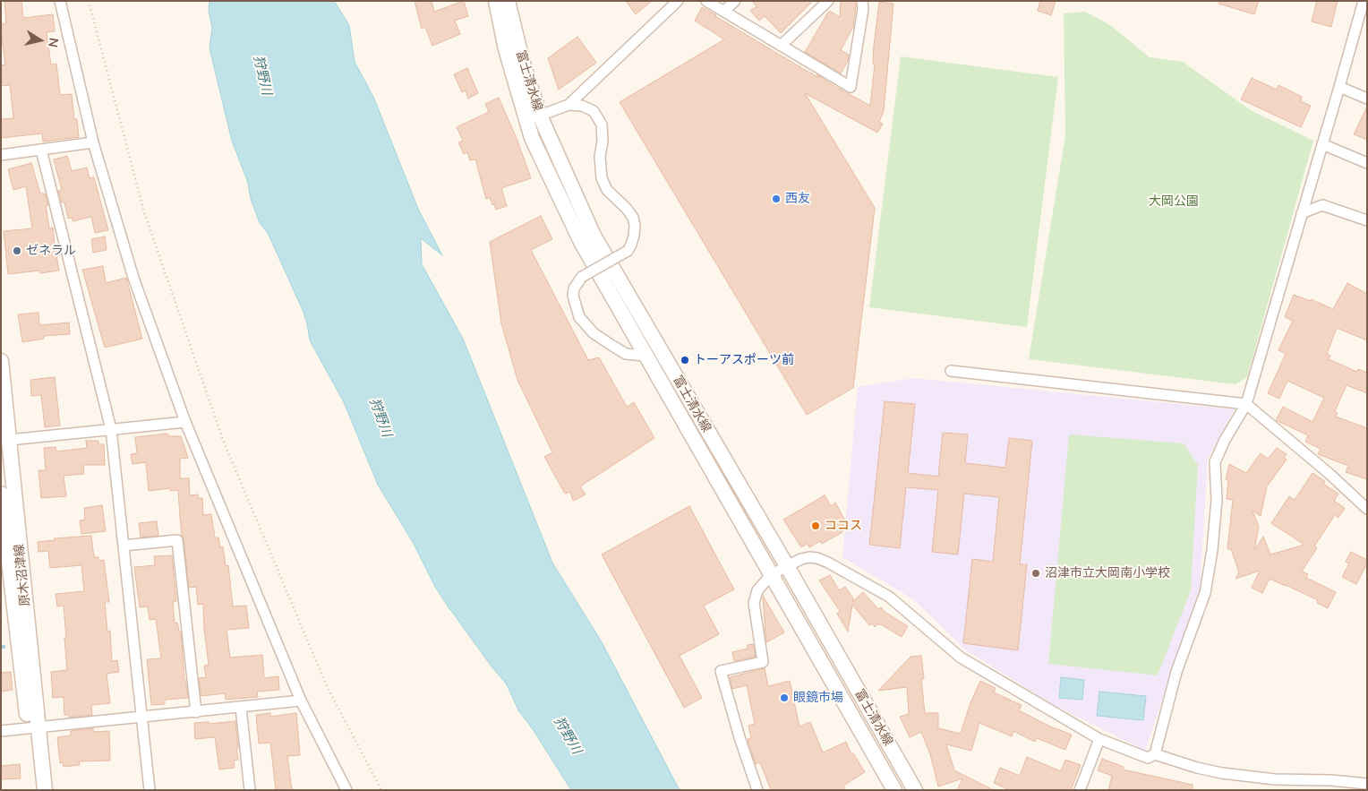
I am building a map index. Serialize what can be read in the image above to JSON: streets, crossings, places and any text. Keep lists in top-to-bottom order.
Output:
{
  "streets": {
    "main road": ["富士清水線", "原木沼津線"]
  },
  "water": ["狩野川"],
  "parks": ["大岡公園"],
  "places": [
    "西友",
    "ゼネラル",
    "トーアスポーツ前",
    "ココス",
    "沼津市立大岡南小学校",
    "眼鏡市場"
  ],
  "north": "right"
}
